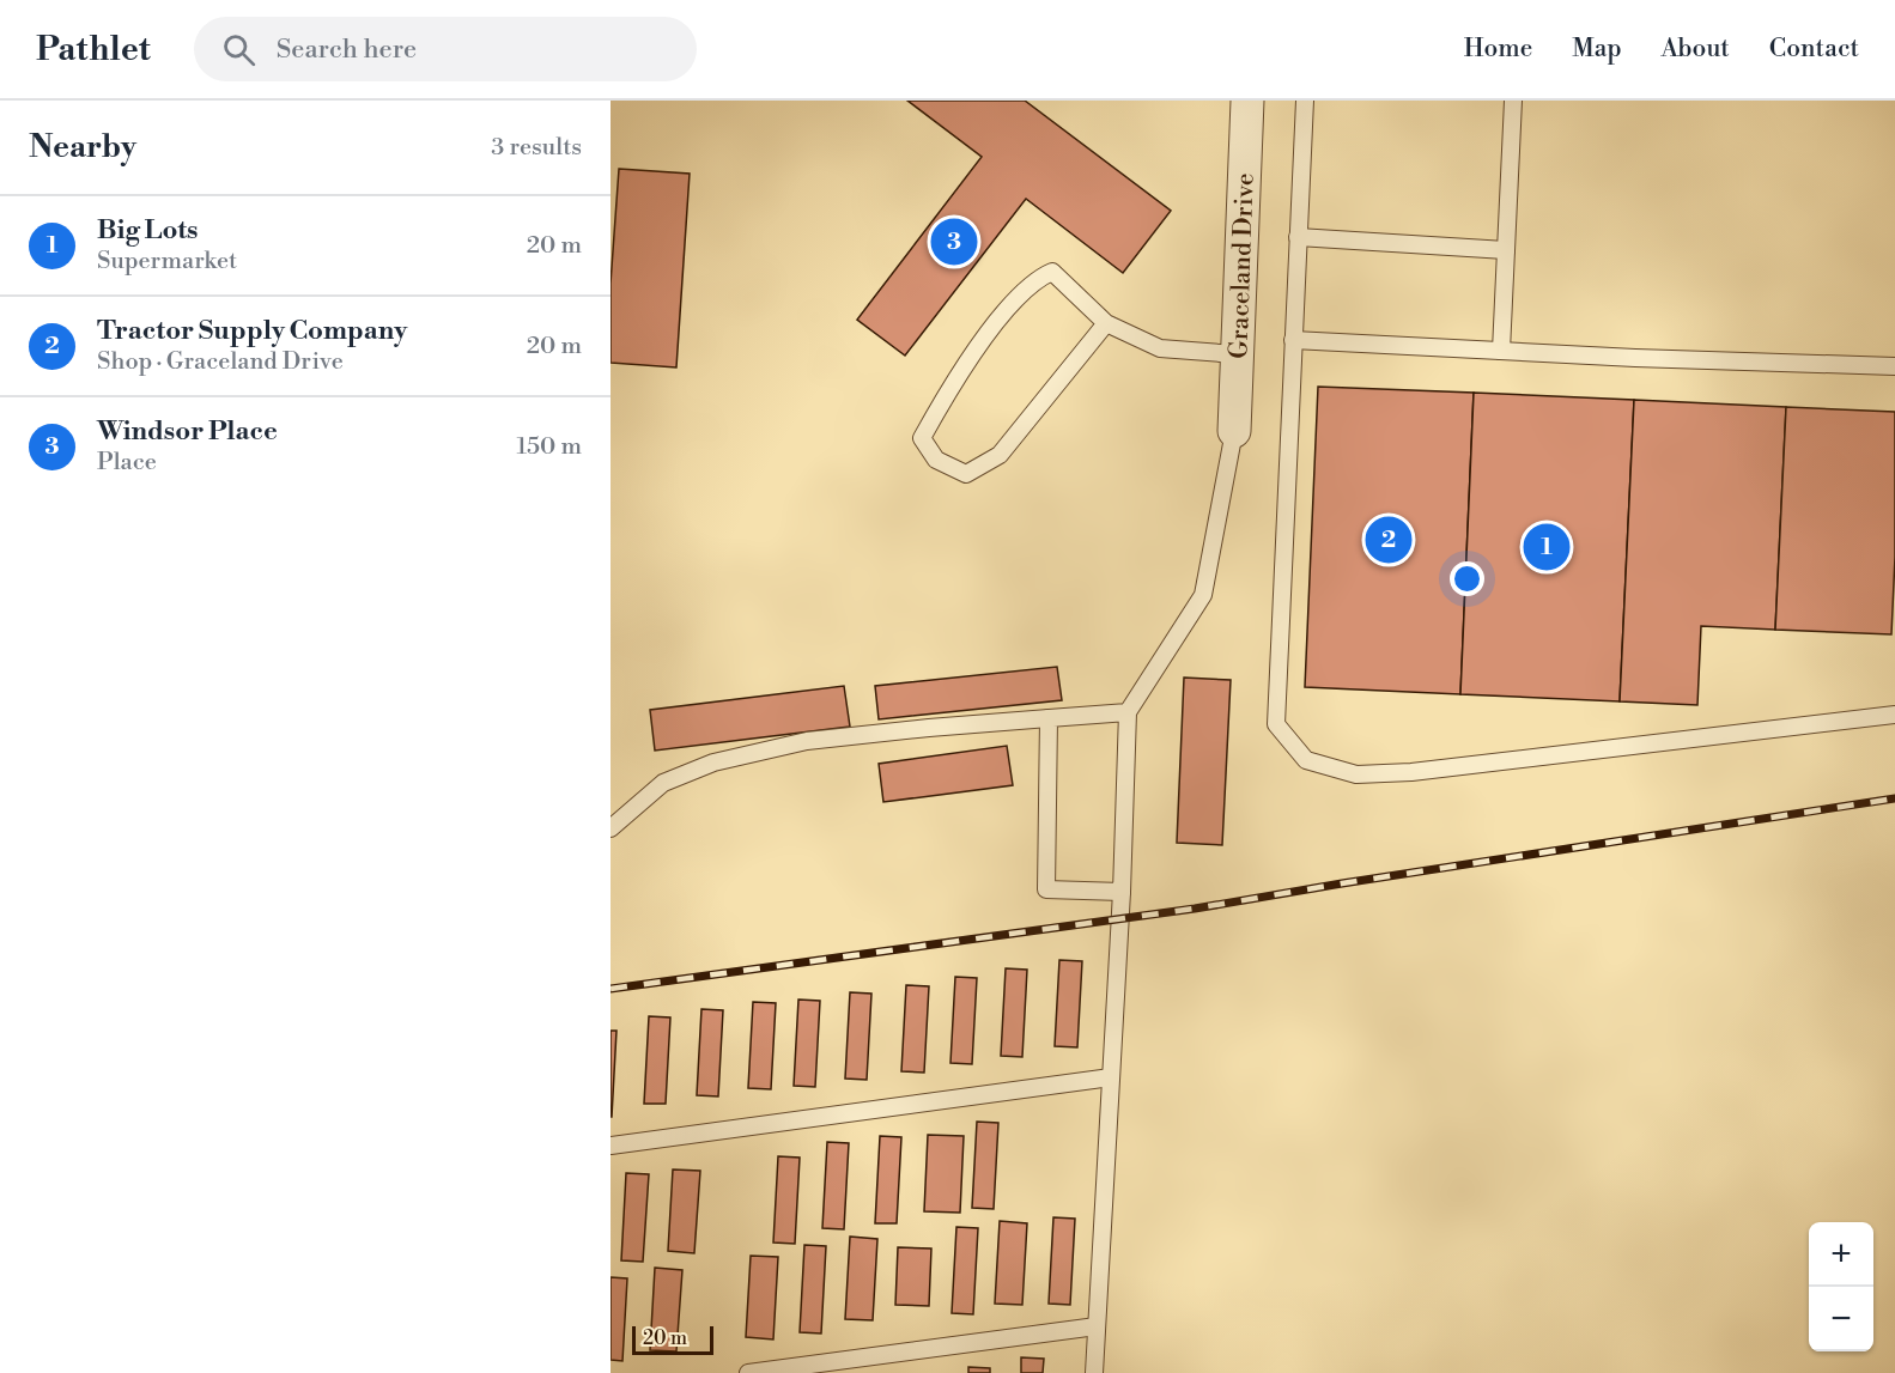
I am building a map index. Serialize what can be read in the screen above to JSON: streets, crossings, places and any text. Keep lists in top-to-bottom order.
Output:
{
  "streets": {
    "street": ["Graceland Drive"]
  },
  "scale_bar": "20 m",
  "page": {
    "header": "Pathlet",
    "search": "Search here",
    "nav": [
      "Home",
      "Map",
      "About",
      "Contact"
    ],
    "heading": ["Nearby", "3 results"],
    "list": [
      {
        "mark": "1",
        "name": "Big Lots",
        "note": "Supermarket",
        "value": "20 m"
      },
      {
        "mark": "2",
        "name": "Tractor Supply Company",
        "note": "Shop · Graceland Drive",
        "value": "20 m"
      },
      {
        "mark": "3",
        "name": "Windsor Place",
        "note": "Place",
        "value": "150 m"
      }
    ],
    "pins": ["3", "2", "1"],
    "map_buttons": ["+", "−"],
    "scale": "20 m"
  }
}
